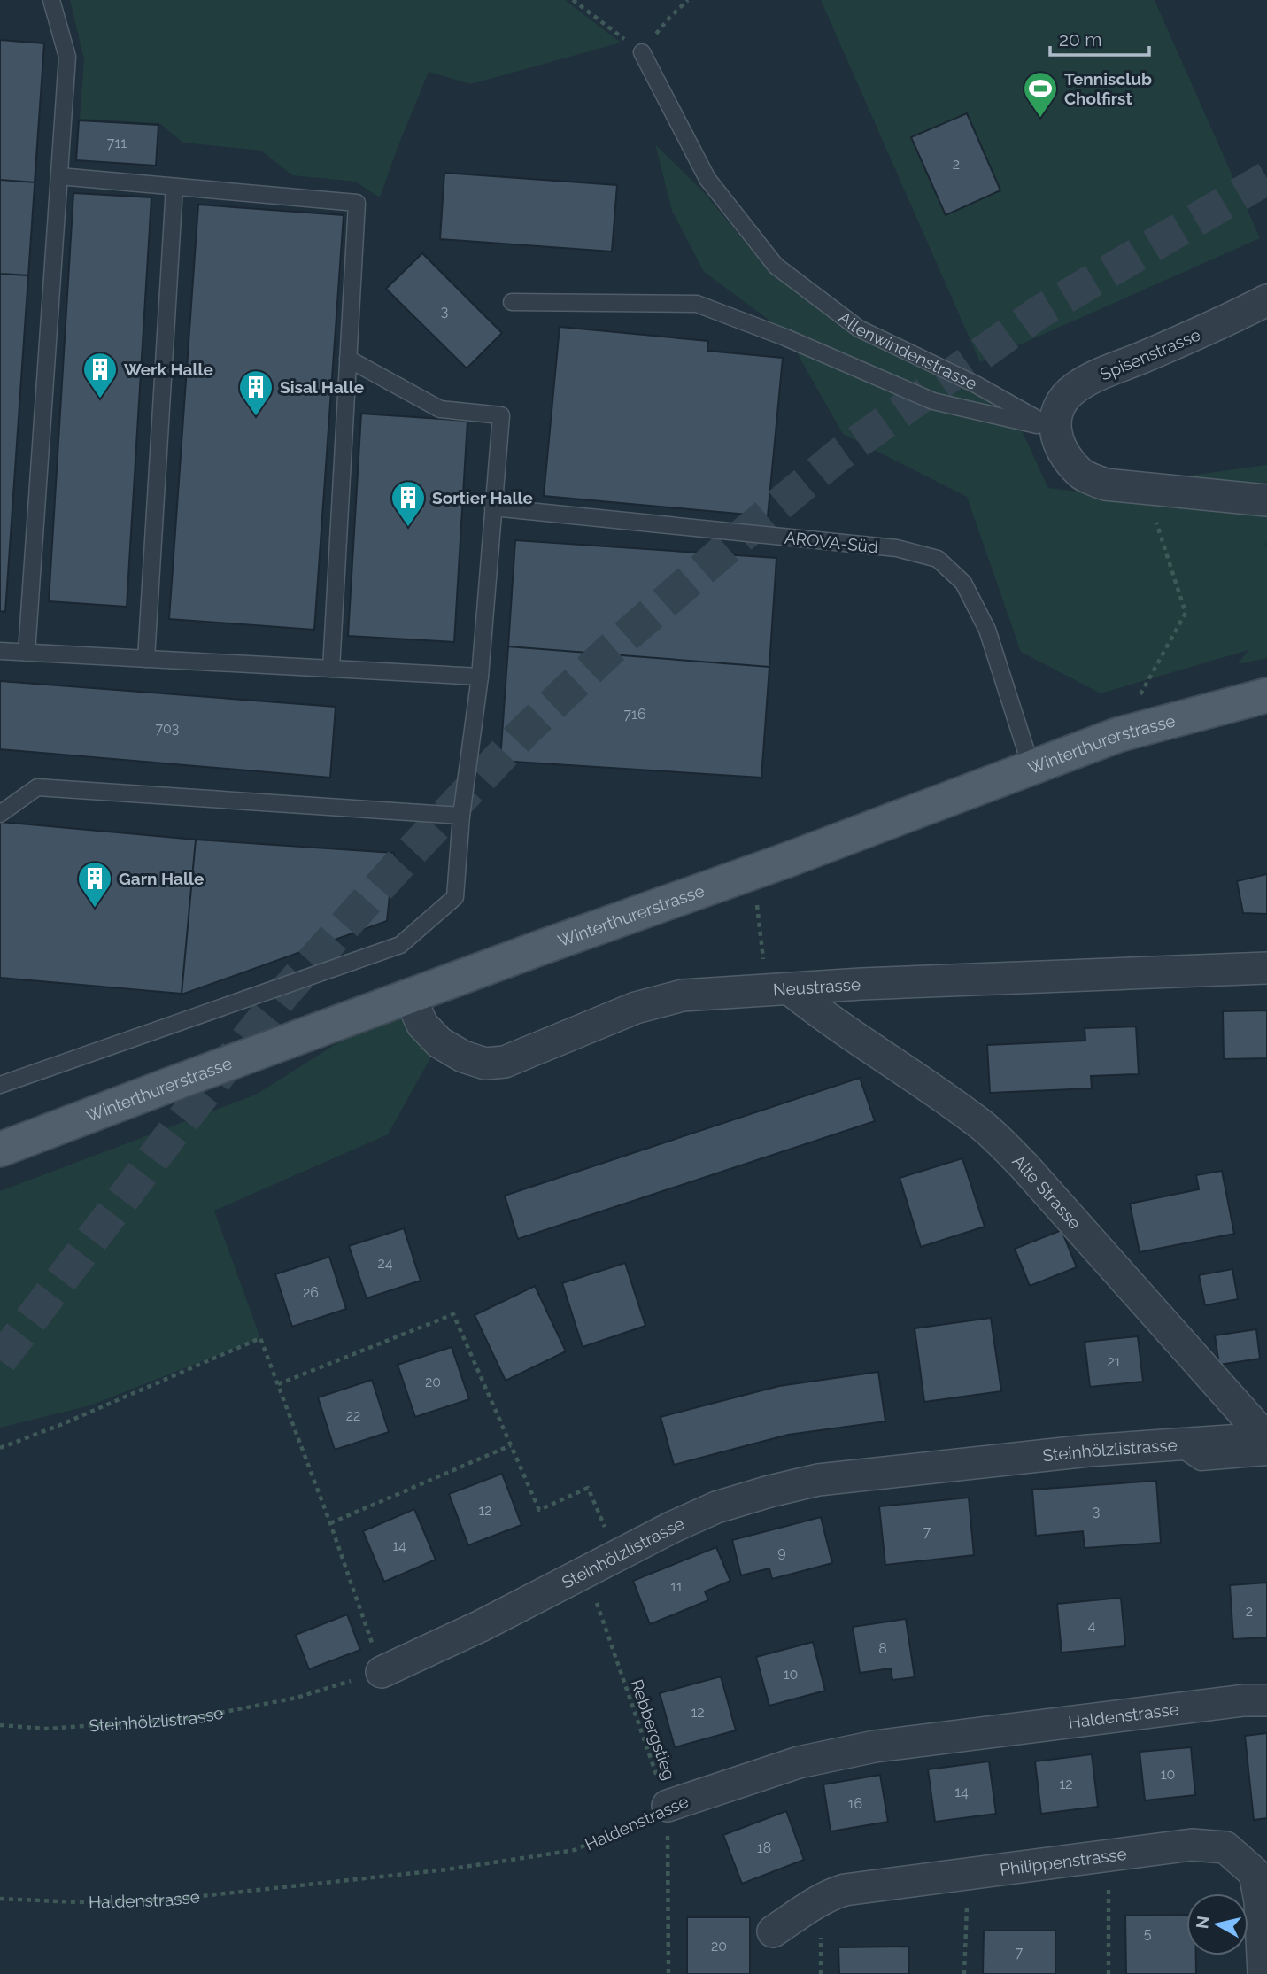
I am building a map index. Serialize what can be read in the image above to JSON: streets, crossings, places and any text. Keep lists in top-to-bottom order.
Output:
{
  "streets": {
    "main road": ["Winterthurerstrasse"],
    "street": [
      "Spisenstrasse",
      "Neustrasse",
      "Alte Strasse",
      "Steinhölzlistrasse",
      "Haldenstrasse",
      "Philippenstrasse"
    ],
    "lane": ["Allenwindenstrasse", "AROVA-Süd"],
    "path": ["Rebbergstieg"]
  },
  "crossings": [
    ["Allenwindenstrasse", "Spisenstrasse"],
    ["AROVA-Süd", "Winterthurerstrasse"],
    ["Winterthurerstrasse", "Neustrasse"],
    ["Neustrasse", "Alte Strasse"],
    ["Alte Strasse", "Steinhölzlistrasse"],
    ["Steinhölzlistrasse", "Rebbergstieg"],
    ["Haldenstrasse", "Rebbergstieg"]
  ],
  "places": {
    "sports": ["Tennisclub Cholfirst"],
    "building": [
      "Werk Halle",
      "Sisal Halle",
      "Sortier Halle",
      "Garn Halle"
    ]
  },
  "house_numbers": [
    "711",
    "2",
    "3",
    "716",
    "703",
    "24",
    "26",
    "21",
    "20",
    "22",
    "12",
    "3",
    "7",
    "14",
    "9",
    "11",
    "2",
    "4",
    "8",
    "10",
    "12",
    "10",
    "12",
    "14",
    "16",
    "18",
    "5",
    "20",
    "7"
  ],
  "scale_bar": "20 m",
  "north": "left"
}
